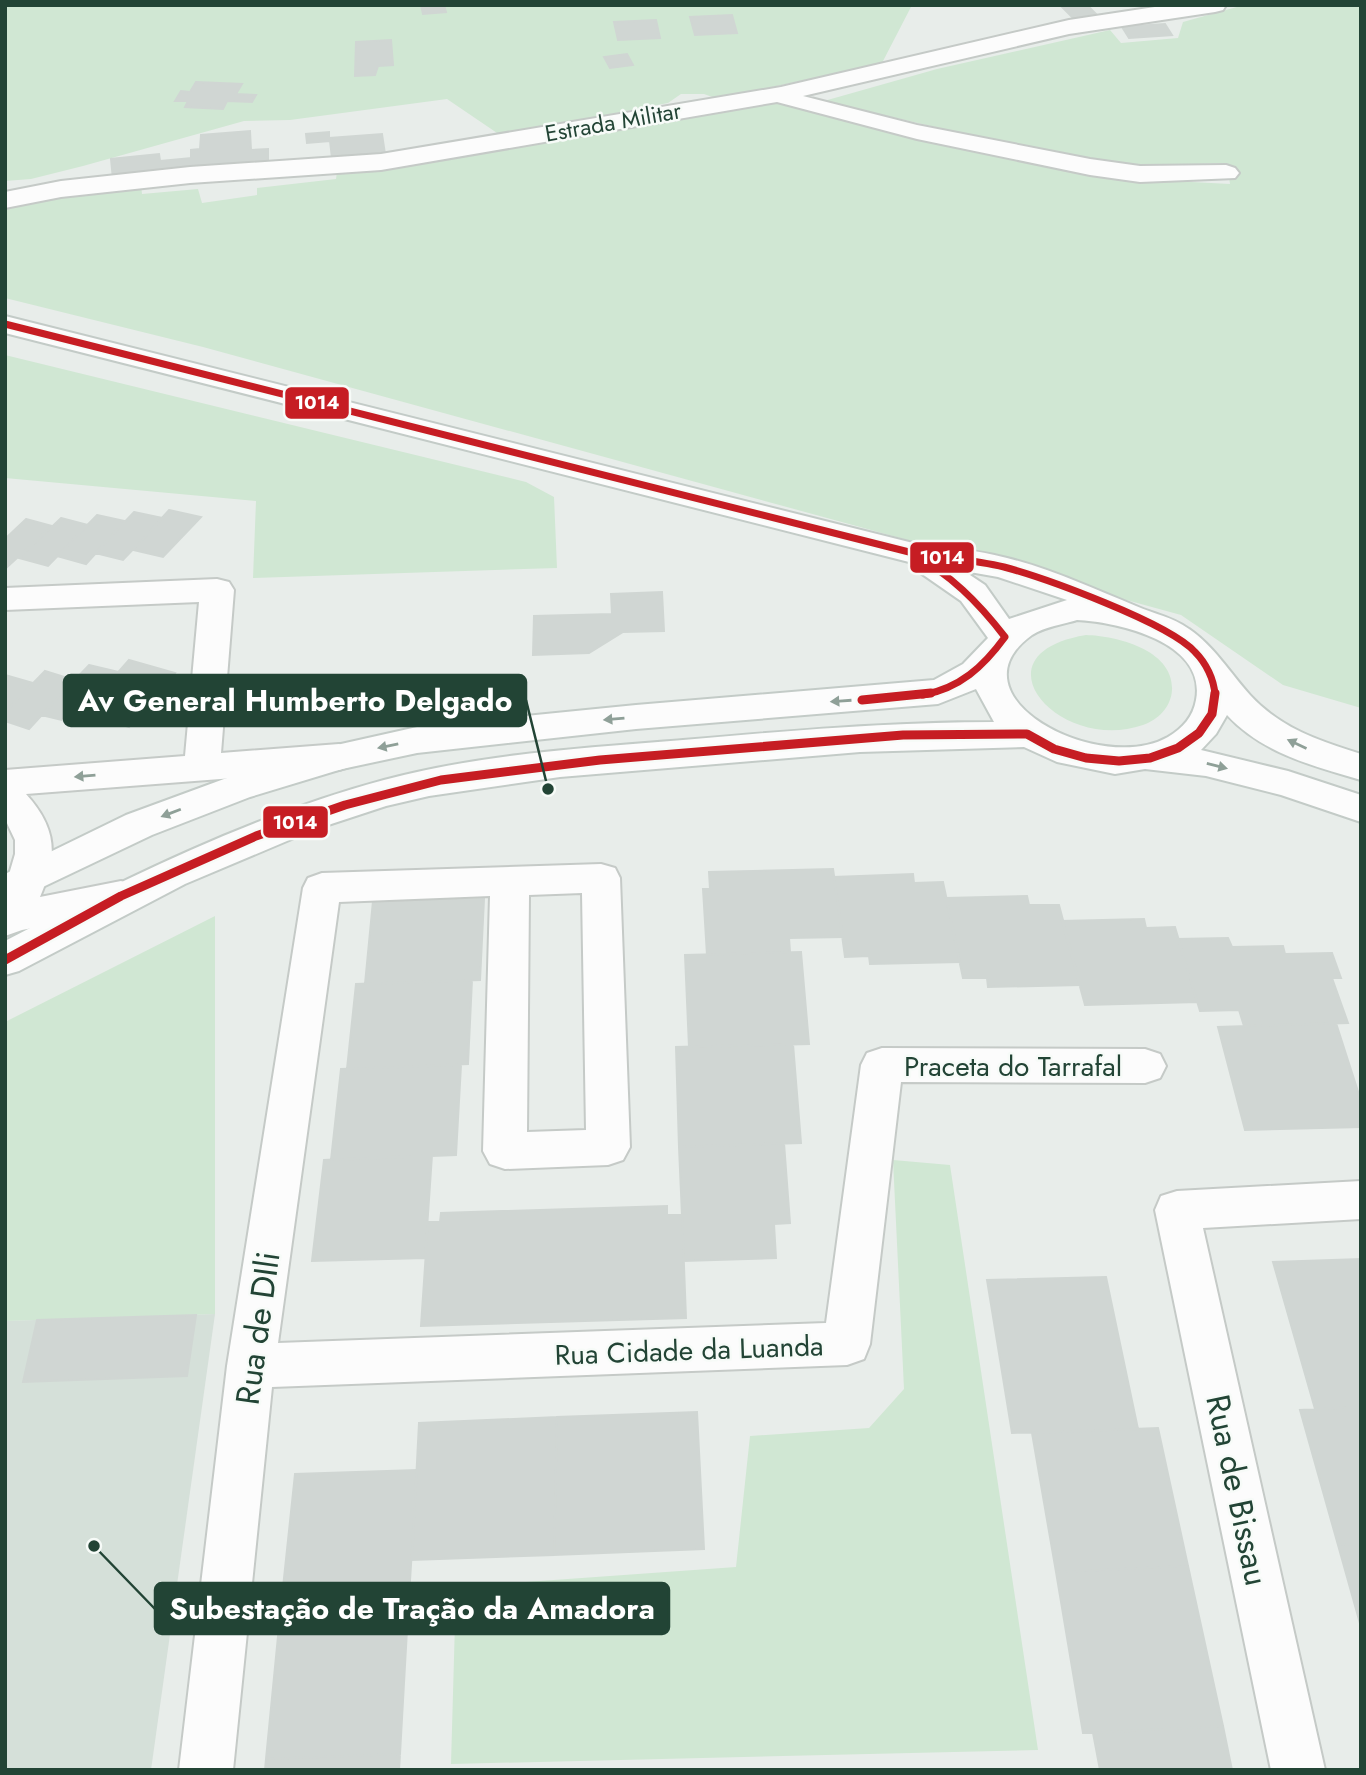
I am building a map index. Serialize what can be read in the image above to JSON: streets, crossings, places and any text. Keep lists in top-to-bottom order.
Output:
{
  "streets": {
    "street": [
      "Estrada Militar",
      "Praceta do Tarrafal",
      "Rua de DIli",
      "Rua Cidade da Luanda",
      "Rua de Bissau"
    ]
  },
  "crossings": [
    ["Praceta do Tarrafal", "Rua Cidade da Luanda"],
    ["Rua de DIli", "Rua Cidade da Luanda"]
  ],
  "places": ["Av General Humberto Delgado", "Subestação de Tração da Amadora"],
  "lines": ["transit line 1014"]
}
